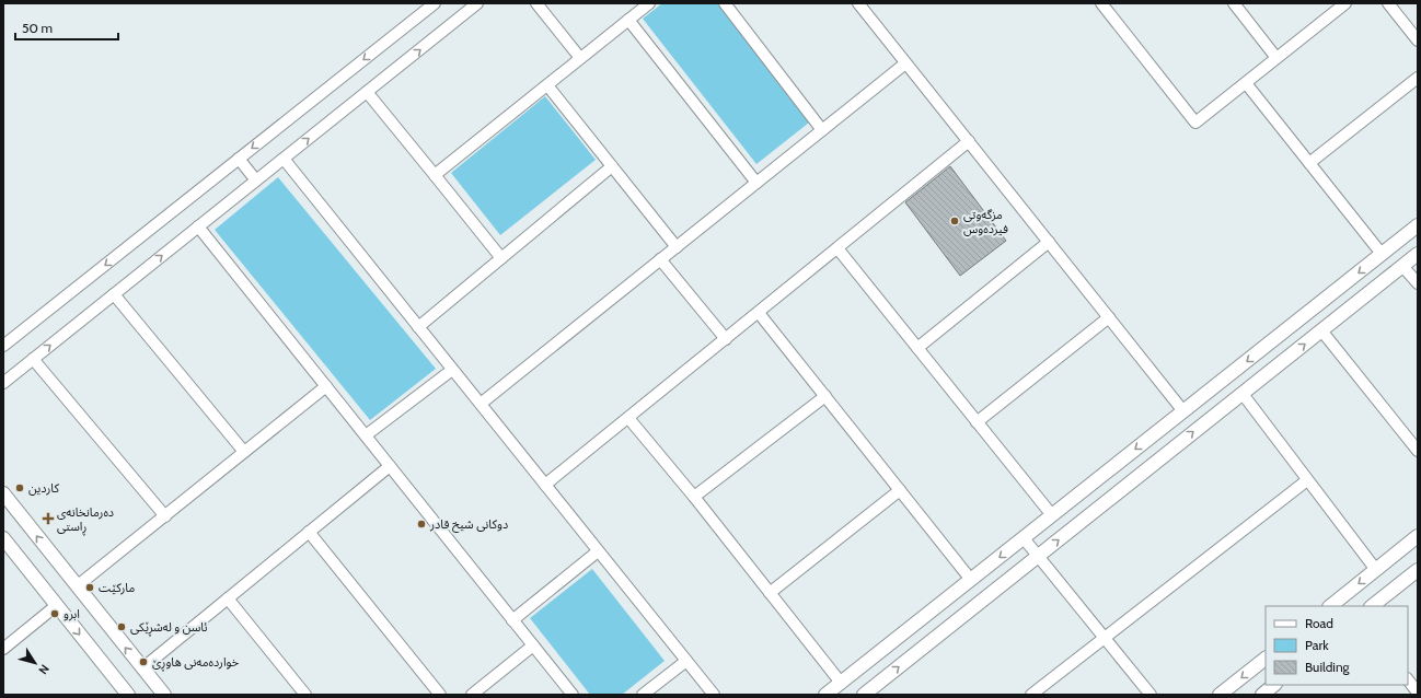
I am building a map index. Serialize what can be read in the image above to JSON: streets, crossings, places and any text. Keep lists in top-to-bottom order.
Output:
{
  "places": {
    "other": [
      "مزگە‌وتی فیردە‌وس",
      "كاردين",
      "دوکانی شیخ قادر",
      "مارکێت",
      "ابرو",
      "ئاسن و لەشڕێکی",
      "خواردەمەنی هاوڕێ"
    ],
    "health": ["دەرمانخانەی ڕاستی"]
  },
  "legend": ["Road", "Park", "Building"],
  "scale_bar": "50 m",
  "north": "bottom right"
}
